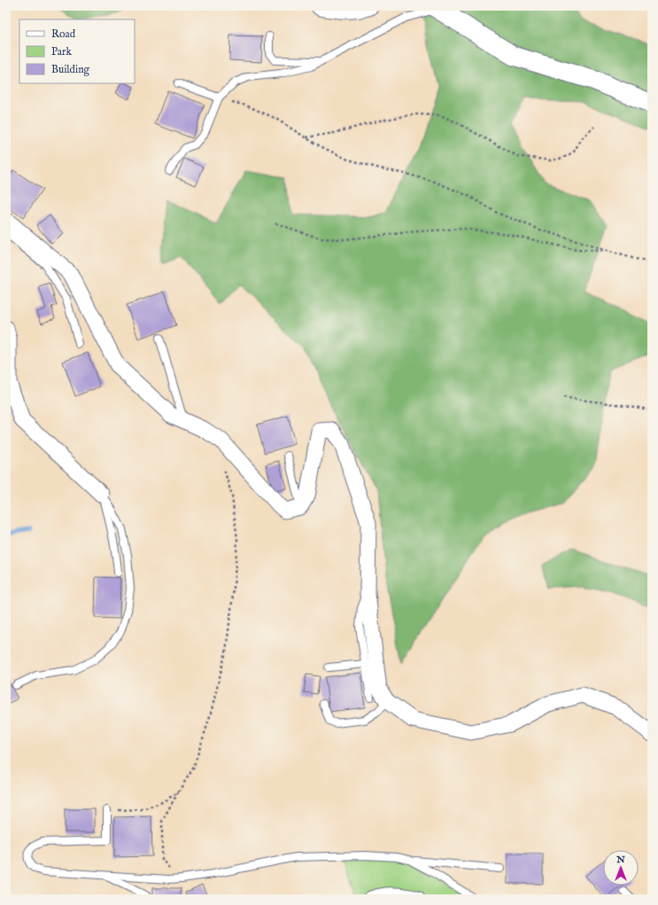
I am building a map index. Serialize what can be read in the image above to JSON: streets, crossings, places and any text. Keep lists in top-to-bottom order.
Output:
{
  "legend": ["Road", "Park", "Building"],
  "north": "top"
}
